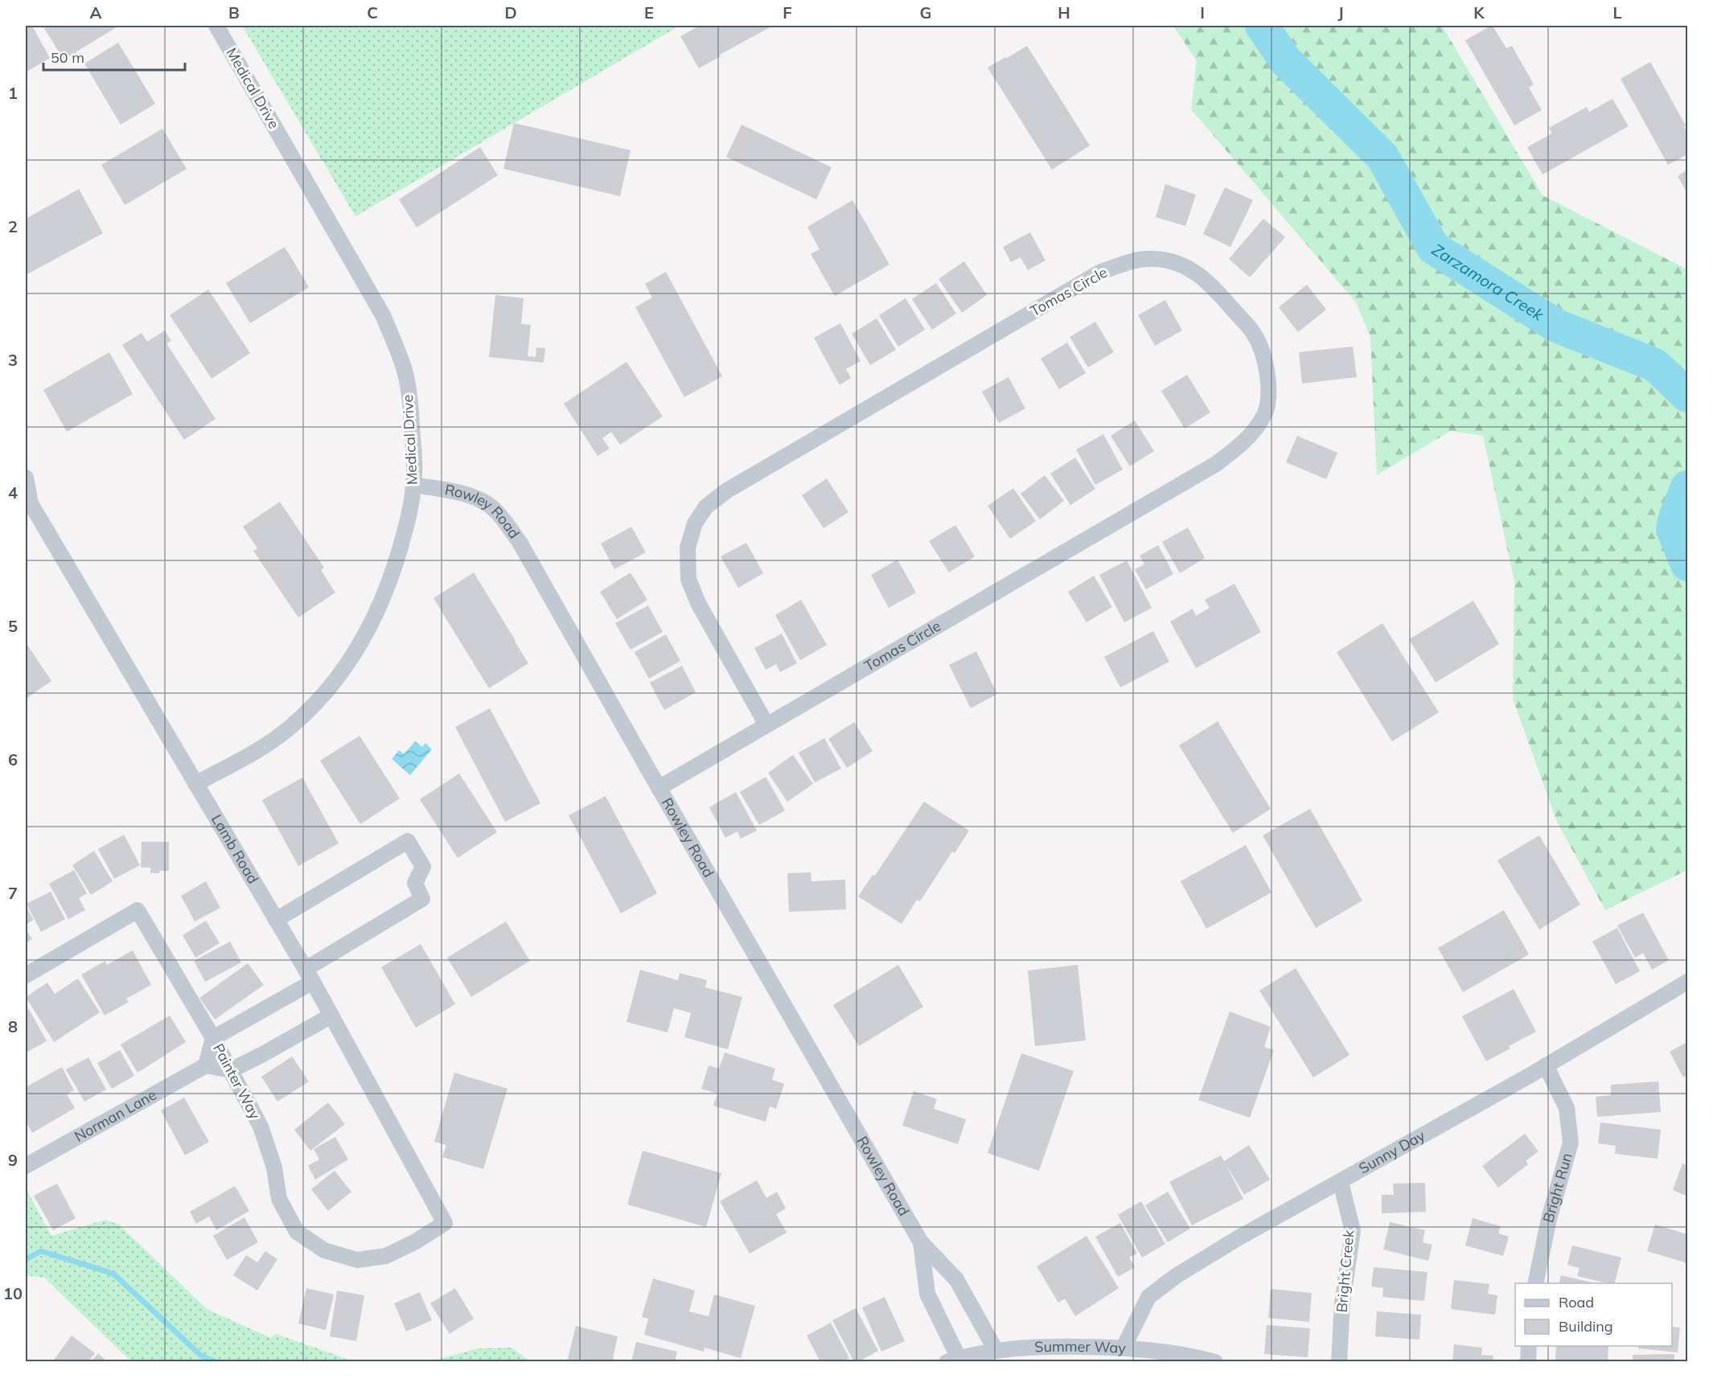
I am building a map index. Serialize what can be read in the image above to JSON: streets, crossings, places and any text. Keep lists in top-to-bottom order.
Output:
{
  "streets": {
    "street": [
      "Medical Drive",
      "Tomas Circle",
      "Rowley Road",
      "Lamb Road",
      "Painter Way",
      "Norman Lane",
      "Sunny Day",
      "Bright Run",
      "Bright Creek",
      "Summer Way"
    ]
  },
  "crossings": [
    ["Medical Drive", "Rowley Road"],
    ["Medical Drive", "Lamb Road"],
    ["Tomas Circle", "Rowley Road"],
    ["Rowley Road", "Summer Way"],
    ["Lamb Road", "Painter Way"],
    ["Sunny Day", "Bright Run"],
    ["Sunny Day", "Bright Creek"],
    ["Sunny Day", "Summer Way"]
  ],
  "water": ["Zarzamora Creek"],
  "legend": ["Road", "Building"],
  "scale_bar": "50 m",
  "grid": {
    "columns": [
      "A",
      "B",
      "C",
      "D",
      "E",
      "F",
      "G",
      "H",
      "I",
      "J",
      "K",
      "L"
    ],
    "rows": [
      "1",
      "2",
      "3",
      "4",
      "5",
      "6",
      "7",
      "8",
      "9",
      "10"
    ]
  }
}
